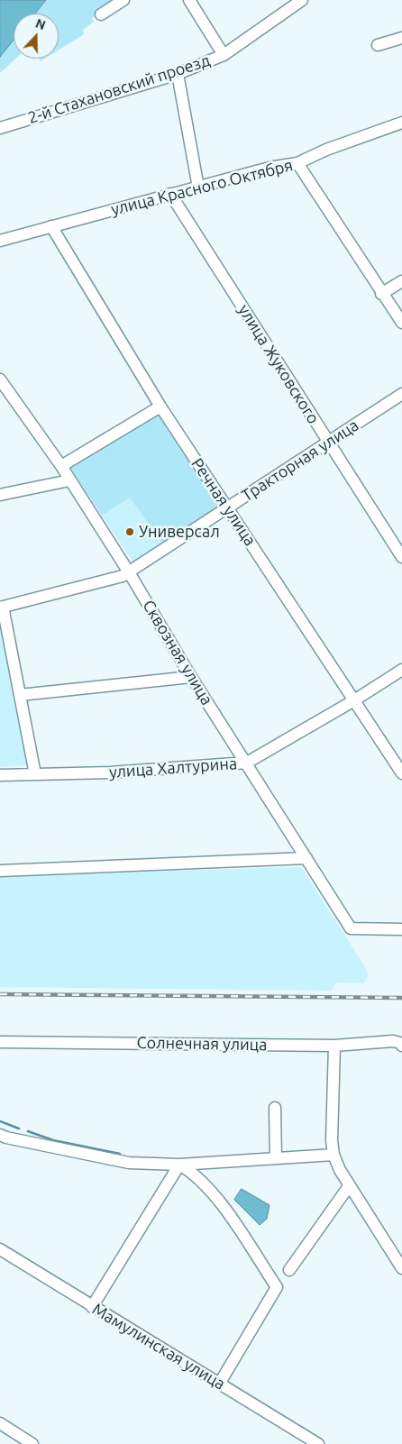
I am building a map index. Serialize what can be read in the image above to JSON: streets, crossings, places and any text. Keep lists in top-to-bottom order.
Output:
{
  "streets": {
    "street": [
      "2-й Стахановский проезд",
      "улица Красного Октября",
      "улица Жуковского",
      "Тракторная улица",
      "Речная улица",
      "Сквозная улица",
      "улица Халтурина",
      "Солнечная улица",
      "Мамулинская улица"
    ]
  },
  "crossings": [
    ["улица Красного Октября", "улица Жуковского"],
    ["улица Красного Октября", "Речная улица"],
    ["улица Жуковского", "Тракторная улица"],
    ["Тракторная улица", "Речная улица"],
    ["Тракторная улица", "Сквозная улица"],
    ["Речная улица", "улица Халтурина"],
    ["Сквозная улица", "улица Халтурина"]
  ],
  "places": ["Универсал"],
  "north": "top"
}
